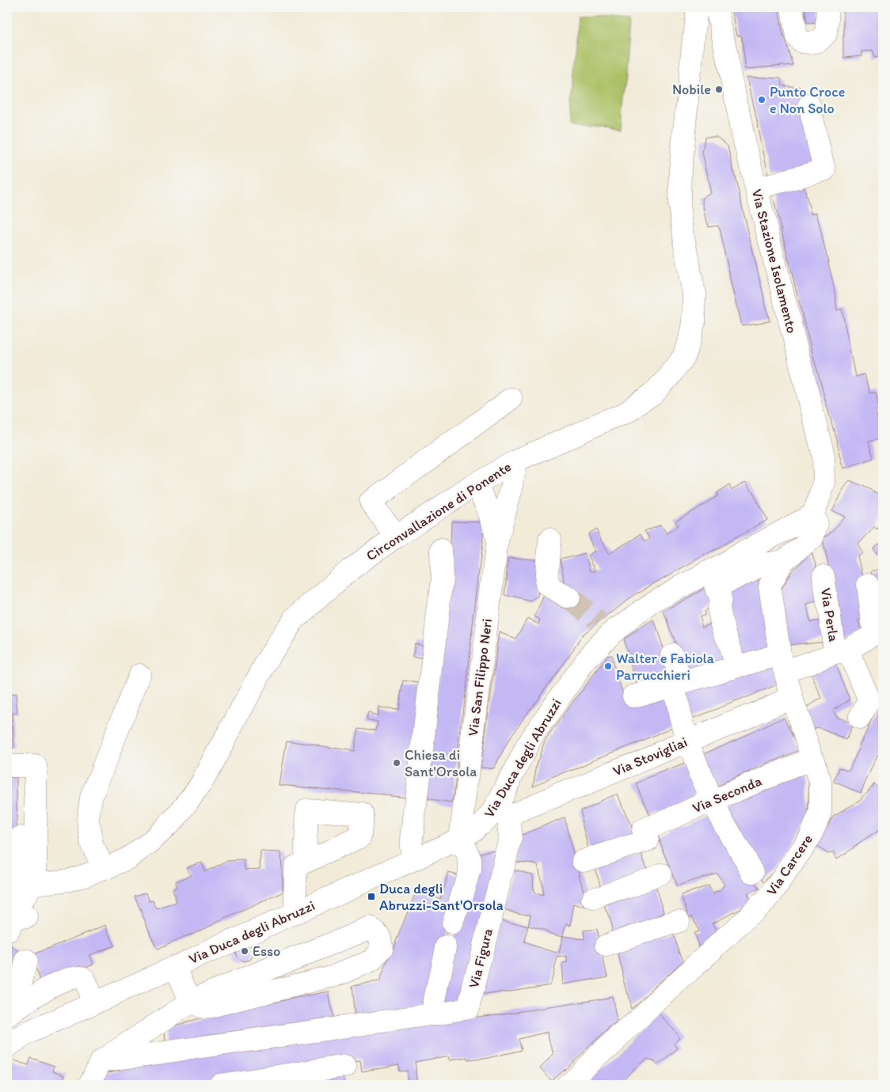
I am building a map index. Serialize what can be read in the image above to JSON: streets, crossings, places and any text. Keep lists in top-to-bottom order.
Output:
{
  "streets": {
    "street": [
      "Via Stazione Isolamento",
      "Circonvallazione di Ponente",
      "Via Perla",
      "Via San Filippo Neri",
      "Via Stovigliai",
      "Via Duca degli Abruzzi",
      "Via Seconda",
      "Via Carcere",
      "Via Figura"
    ]
  },
  "crossings": [
    ["Via Stazione Isolamento", "Via Duca degli Abruzzi"],
    ["Via Stazione Isolamento", "Via Carcere"],
    ["Via San Filippo Neri", "Via Duca degli Abruzzi"],
    ["Via Stovigliai", "Via Duca degli Abruzzi"],
    ["Via Stovigliai", "Via Carcere"],
    ["Via Stovigliai", "Via Figura"],
    ["Via Duca degli Abruzzi", "Via Carcere"],
    ["Via Duca degli Abruzzi", "Via Figura"],
    ["Via Seconda", "Via Carcere"]
  ],
  "places": {
    "other": [
      "Nobile",
      "Punto Croce e Non Solo",
      "Walter e Fabiola Parrucchieri",
      "Chiesa di Sant'Orsola",
      "Esso"
    ],
    "transit": ["Duca degli Abruzzi-Sant'Orsola"]
  }
}
